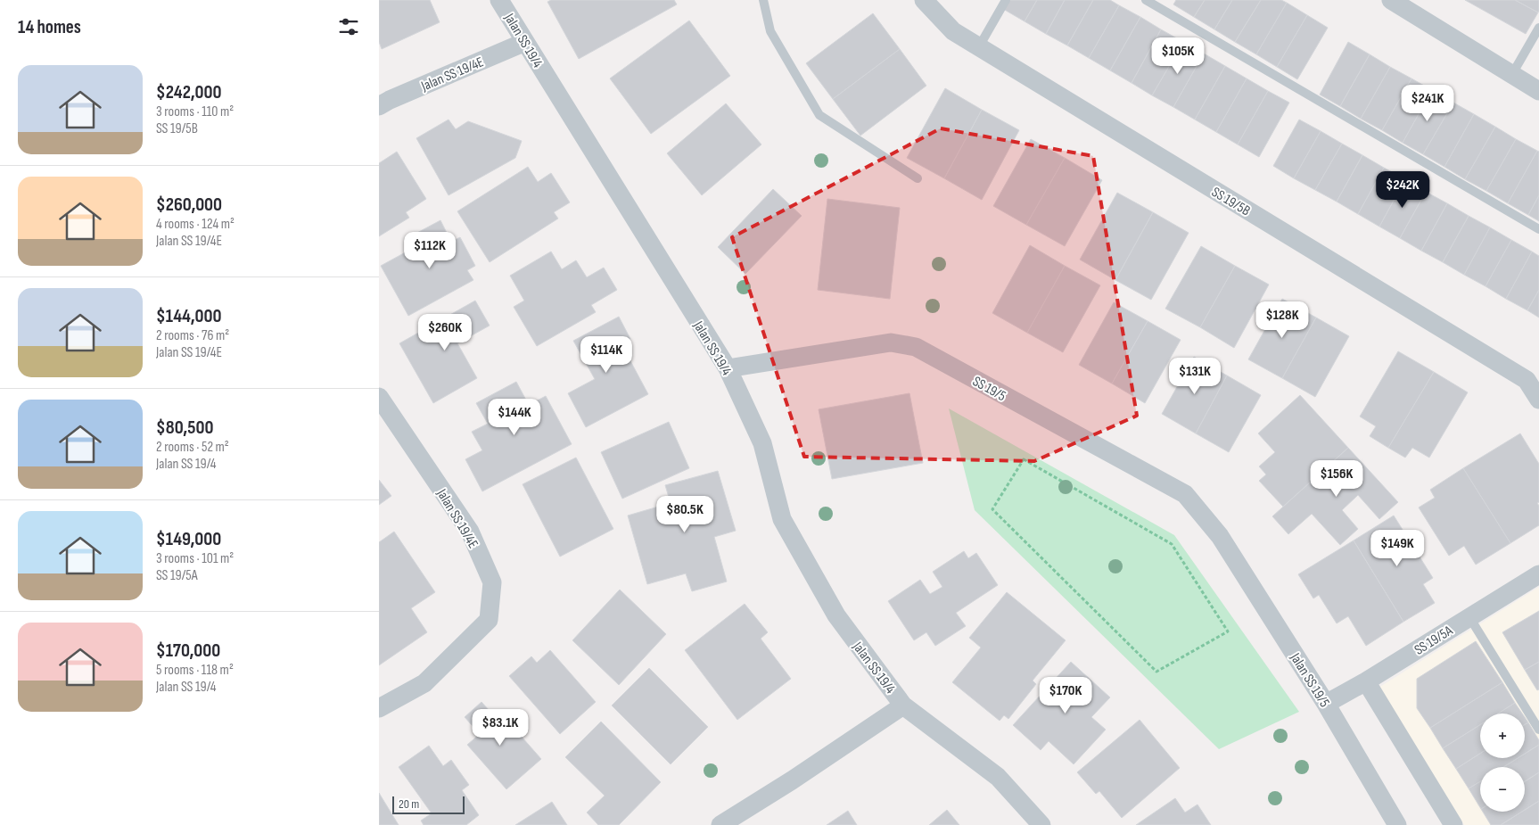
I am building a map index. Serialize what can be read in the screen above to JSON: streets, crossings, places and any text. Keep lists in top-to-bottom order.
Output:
{
  "streets": {
    "street": [
      "Jalan SS 19/4",
      "Jalan SS 19/4E",
      "SS 19/5B",
      "SS 19/5",
      "SS 19/5A",
      "Jalan SS 19/5"
    ]
  },
  "crossings": [
    ["Jalan SS 19/4", "Jalan SS 19/4E"],
    ["Jalan SS 19/4", "SS 19/5"],
    ["SS 19/5", "Jalan SS 19/5"],
    ["SS 19/5A", "Jalan SS 19/5"]
  ],
  "scale_bar": "20 m",
  "page": {
    "heading": "14 homes",
    "price": [
      "$105K",
      "$241K",
      "$242K",
      "$112K",
      "$128K",
      "$260K",
      "$114K",
      "$131K",
      "$144K",
      "$156K",
      "$80.5K",
      "$149K",
      "$170K",
      "$83.1K"
    ],
    "list": [
      {
        "name": "$242,000",
        "note": "3 rooms · 110 m² · SS 19/5B"
      },
      {
        "name": "$260,000",
        "note": "4 rooms · 124 m² · Jalan SS 19/4E"
      },
      {
        "name": "$144,000",
        "note": "2 rooms · 76 m² · Jalan SS 19/4E"
      },
      {
        "name": "$80,500",
        "note": "2 rooms · 52 m² · Jalan SS 19/4"
      },
      {
        "name": "$149,000",
        "note": "3 rooms · 101 m² · SS 19/5A"
      },
      {
        "name": "$170,000",
        "note": "5 rooms · 118 m² · Jalan SS 19/4"
      }
    ],
    "map_buttons": ["+", "−"],
    "scale": "20 m"
  }
}
